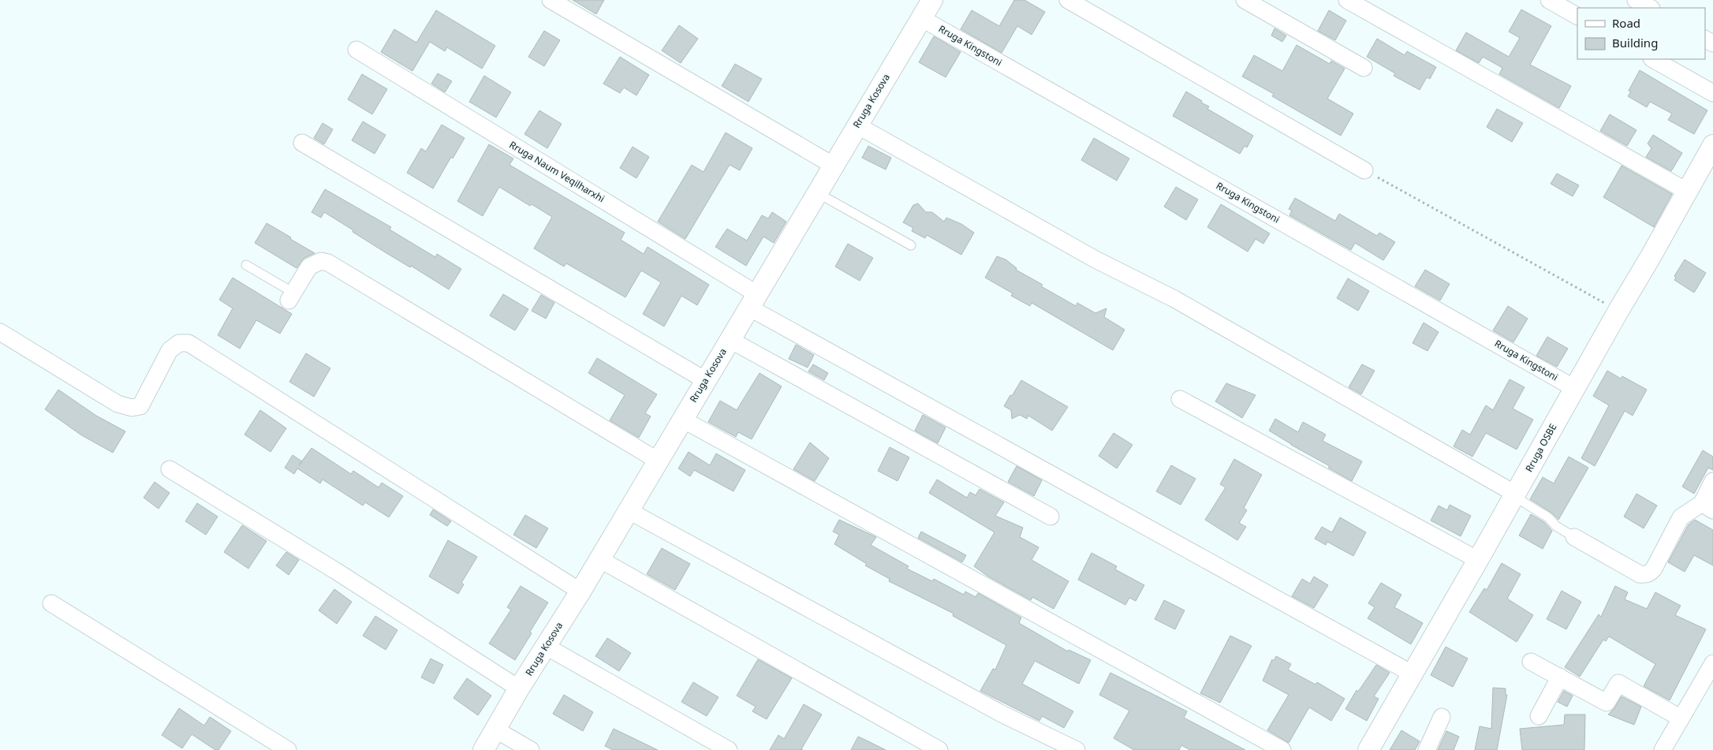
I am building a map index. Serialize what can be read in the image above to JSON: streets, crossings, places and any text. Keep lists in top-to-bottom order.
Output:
{
  "streets": {
    "street": [
      "Rruga Kingstoni",
      "Rruga Kosova",
      "Rruga Naum Veqilharxhi",
      "Rruga OSBE"
    ]
  },
  "crossings": [
    ["Rruga Kingstoni", "Rruga Kosova"],
    ["Rruga Kingstoni", "Rruga OSBE"],
    ["Rruga Kosova", "Rruga Naum Veqilharxhi"],
    ["Rruga Naum Veqilharxhi", "Rruga OSBE"]
  ],
  "legend": ["Road", "Building"]
}
